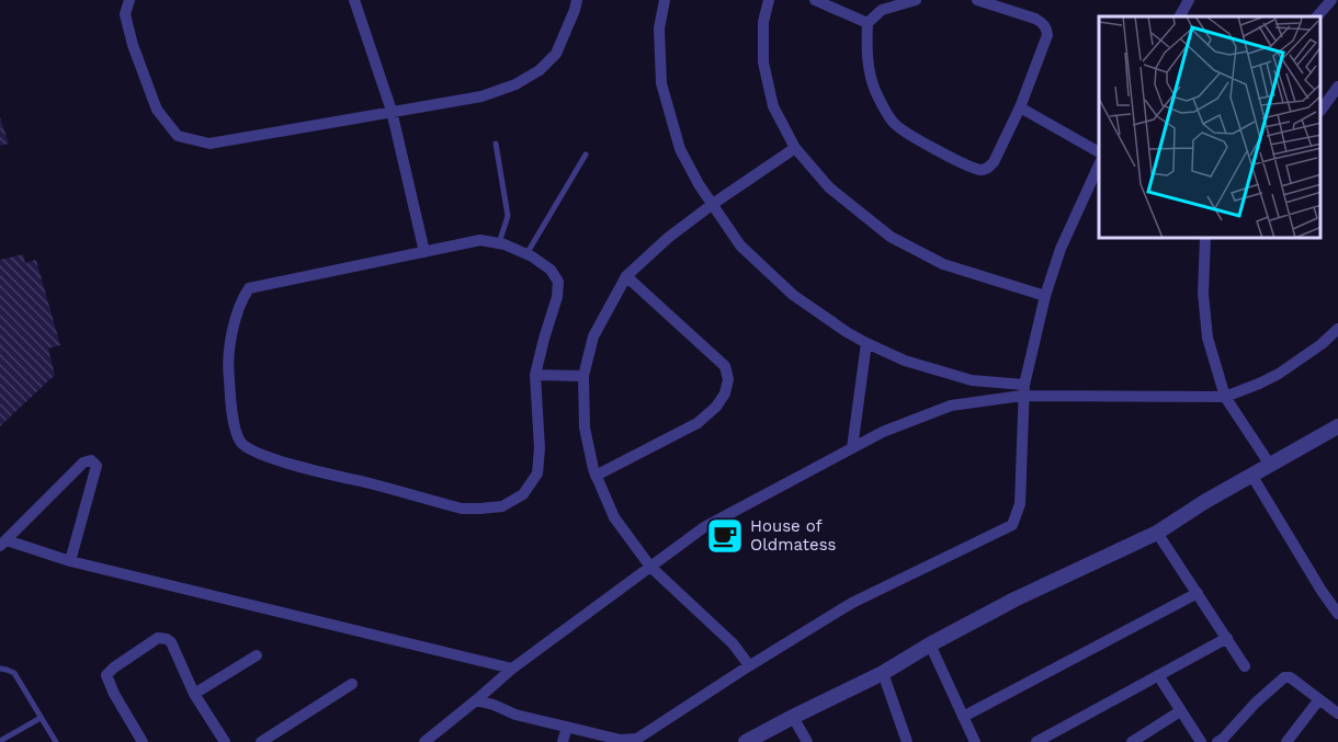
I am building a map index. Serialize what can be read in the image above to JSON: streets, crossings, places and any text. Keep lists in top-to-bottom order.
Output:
{
  "places": {
    "cafe": ["House of Oldmatess"]
  }
}
